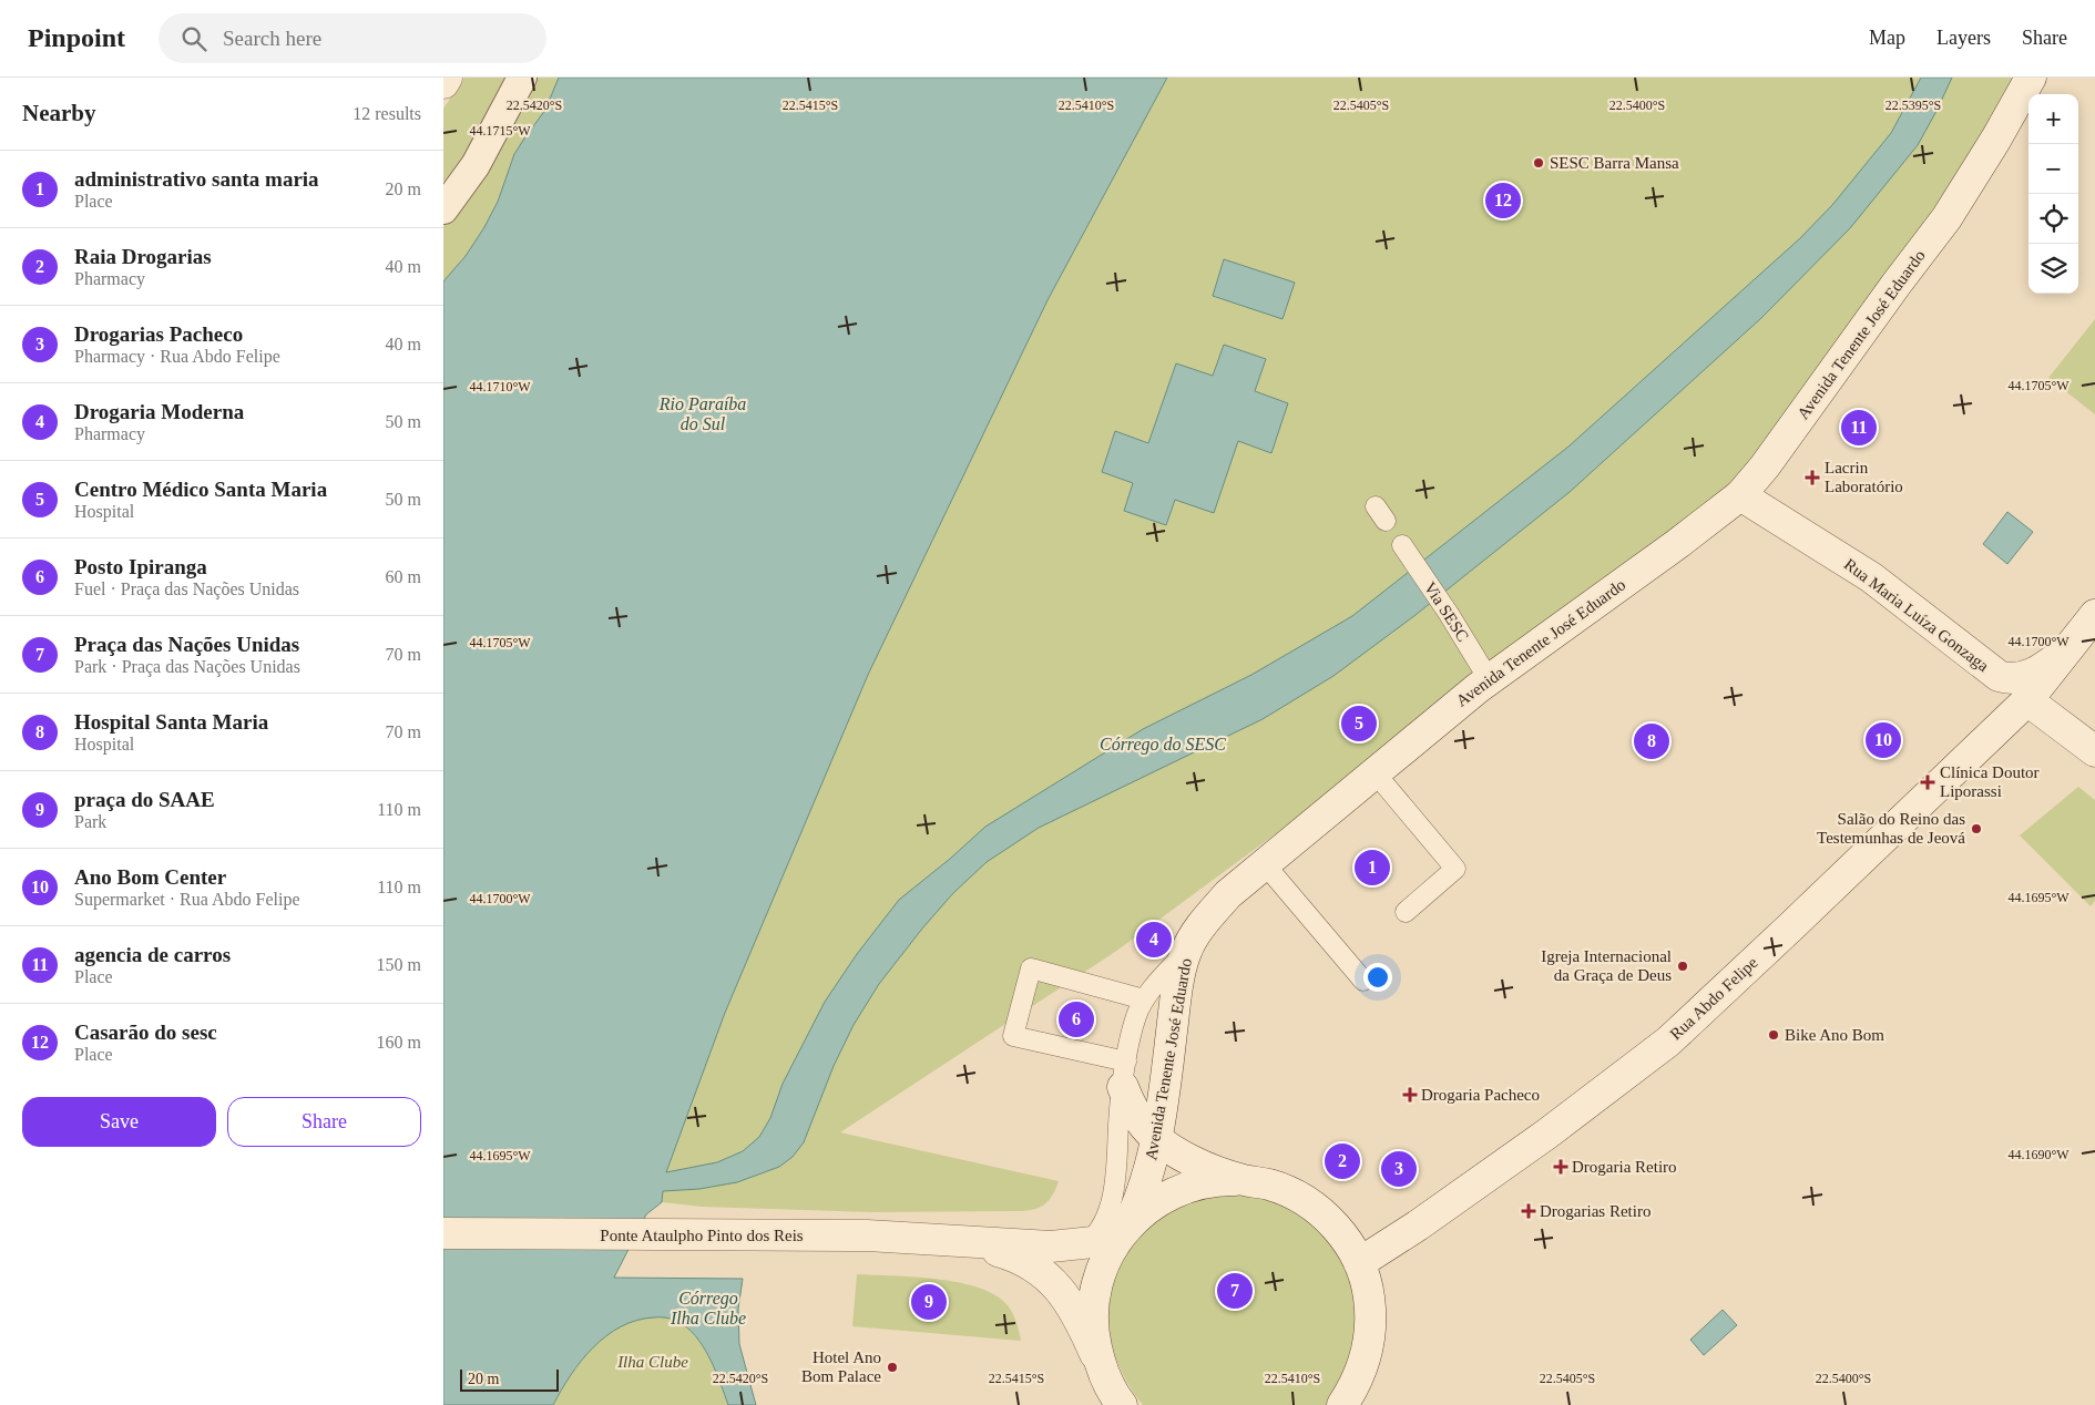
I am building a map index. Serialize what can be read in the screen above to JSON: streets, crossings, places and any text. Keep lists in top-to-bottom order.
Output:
{
  "streets": {
    "main road": [
      "Avenida Tenente José Eduardo",
      "Rua Maria Luíza Gonzaga",
      "Rua Abdo Felipe",
      "Ponte Ataulpho Pinto dos Reis"
    ],
    "lane": ["Via SESC"]
  },
  "crossings": [
    ["Avenida Tenente José Eduardo", "Via SESC"],
    ["Avenida Tenente José Eduardo", "Rua Maria Luíza Gonzaga"],
    ["Rua Maria Luíza Gonzaga", "Rua Abdo Felipe"]
  ],
  "water": ["Rio Paraíba do Sul", "Córrego do SESC", "Córrego Ilha Clube"],
  "parks": ["Ilha Clube"],
  "places": {
    "other": [
      "SESC Barra Mansa",
      "Salão do Reino das Testemunhas de Jeová",
      "Igreja Internacional da Graça de Deus",
      "Bike Ano Bom",
      "Hotel Ano Bom Palace"
    ],
    "health": [
      "Lacrin Laboratório",
      "Clínica Doutor Liporassi",
      "Drogaria Pacheco",
      "Drogaria Retiro",
      "Drogarias Retiro"
    ]
  },
  "scale_bar": "20 m",
  "page": {
    "header": "Pinpoint",
    "search": "Search here",
    "nav": ["Map", "Layers", "Share"],
    "heading": ["Nearby", "12 results"],
    "map_buttons": ["+", "−"],
    "list": [
      {
        "mark": "1",
        "name": "administrativo santa maria",
        "note": "Place",
        "value": "20 m"
      },
      {
        "mark": "2",
        "name": "Raia Drogarias",
        "note": "Pharmacy",
        "value": "40 m"
      },
      {
        "mark": "3",
        "name": "Drogarias Pacheco",
        "note": "Pharmacy · Rua Abdo Felipe",
        "value": "40 m"
      },
      {
        "mark": "4",
        "name": "Drogaria Moderna",
        "note": "Pharmacy",
        "value": "50 m"
      },
      {
        "mark": "5",
        "name": "Centro Médico Santa Maria",
        "note": "Hospital",
        "value": "50 m"
      },
      {
        "mark": "6",
        "name": "Posto Ipiranga",
        "note": "Fuel · Praça das Nações Unidas",
        "value": "60 m"
      },
      {
        "mark": "7",
        "name": "Praça das Nações Unidas",
        "note": "Park · Praça das Nações Unidas",
        "value": "70 m"
      },
      {
        "mark": "8",
        "name": "Hospital Santa Maria",
        "note": "Hospital",
        "value": "70 m"
      },
      {
        "mark": "9",
        "name": "praça do SAAE",
        "note": "Park",
        "value": "110 m"
      },
      {
        "mark": "10",
        "name": "Ano Bom Center",
        "note": "Supermarket · Rua Abdo Felipe",
        "value": "110 m"
      },
      {
        "mark": "11",
        "name": "agencia de carros",
        "note": "Place",
        "value": "150 m"
      },
      {
        "mark": "12",
        "name": "Casarão do sesc",
        "note": "Place",
        "value": "160 m"
      }
    ],
    "pins": [
      "12",
      "11",
      "5",
      "10",
      "8",
      "1",
      "4",
      "6",
      "2",
      "3",
      "7",
      "9"
    ],
    "buttons": ["Save", "Share"],
    "scale": "20 m"
  },
  "coordinates": [
    "22.5420°S",
    "22.5415°S",
    "22.5410°S",
    "22.5405°S",
    "22.5400°S",
    "22.5395°S",
    "44.1715°W",
    "44.1705°W",
    "44.1710°W",
    "44.1700°W",
    "44.1695°W",
    "44.1690°W"
  ]
}
